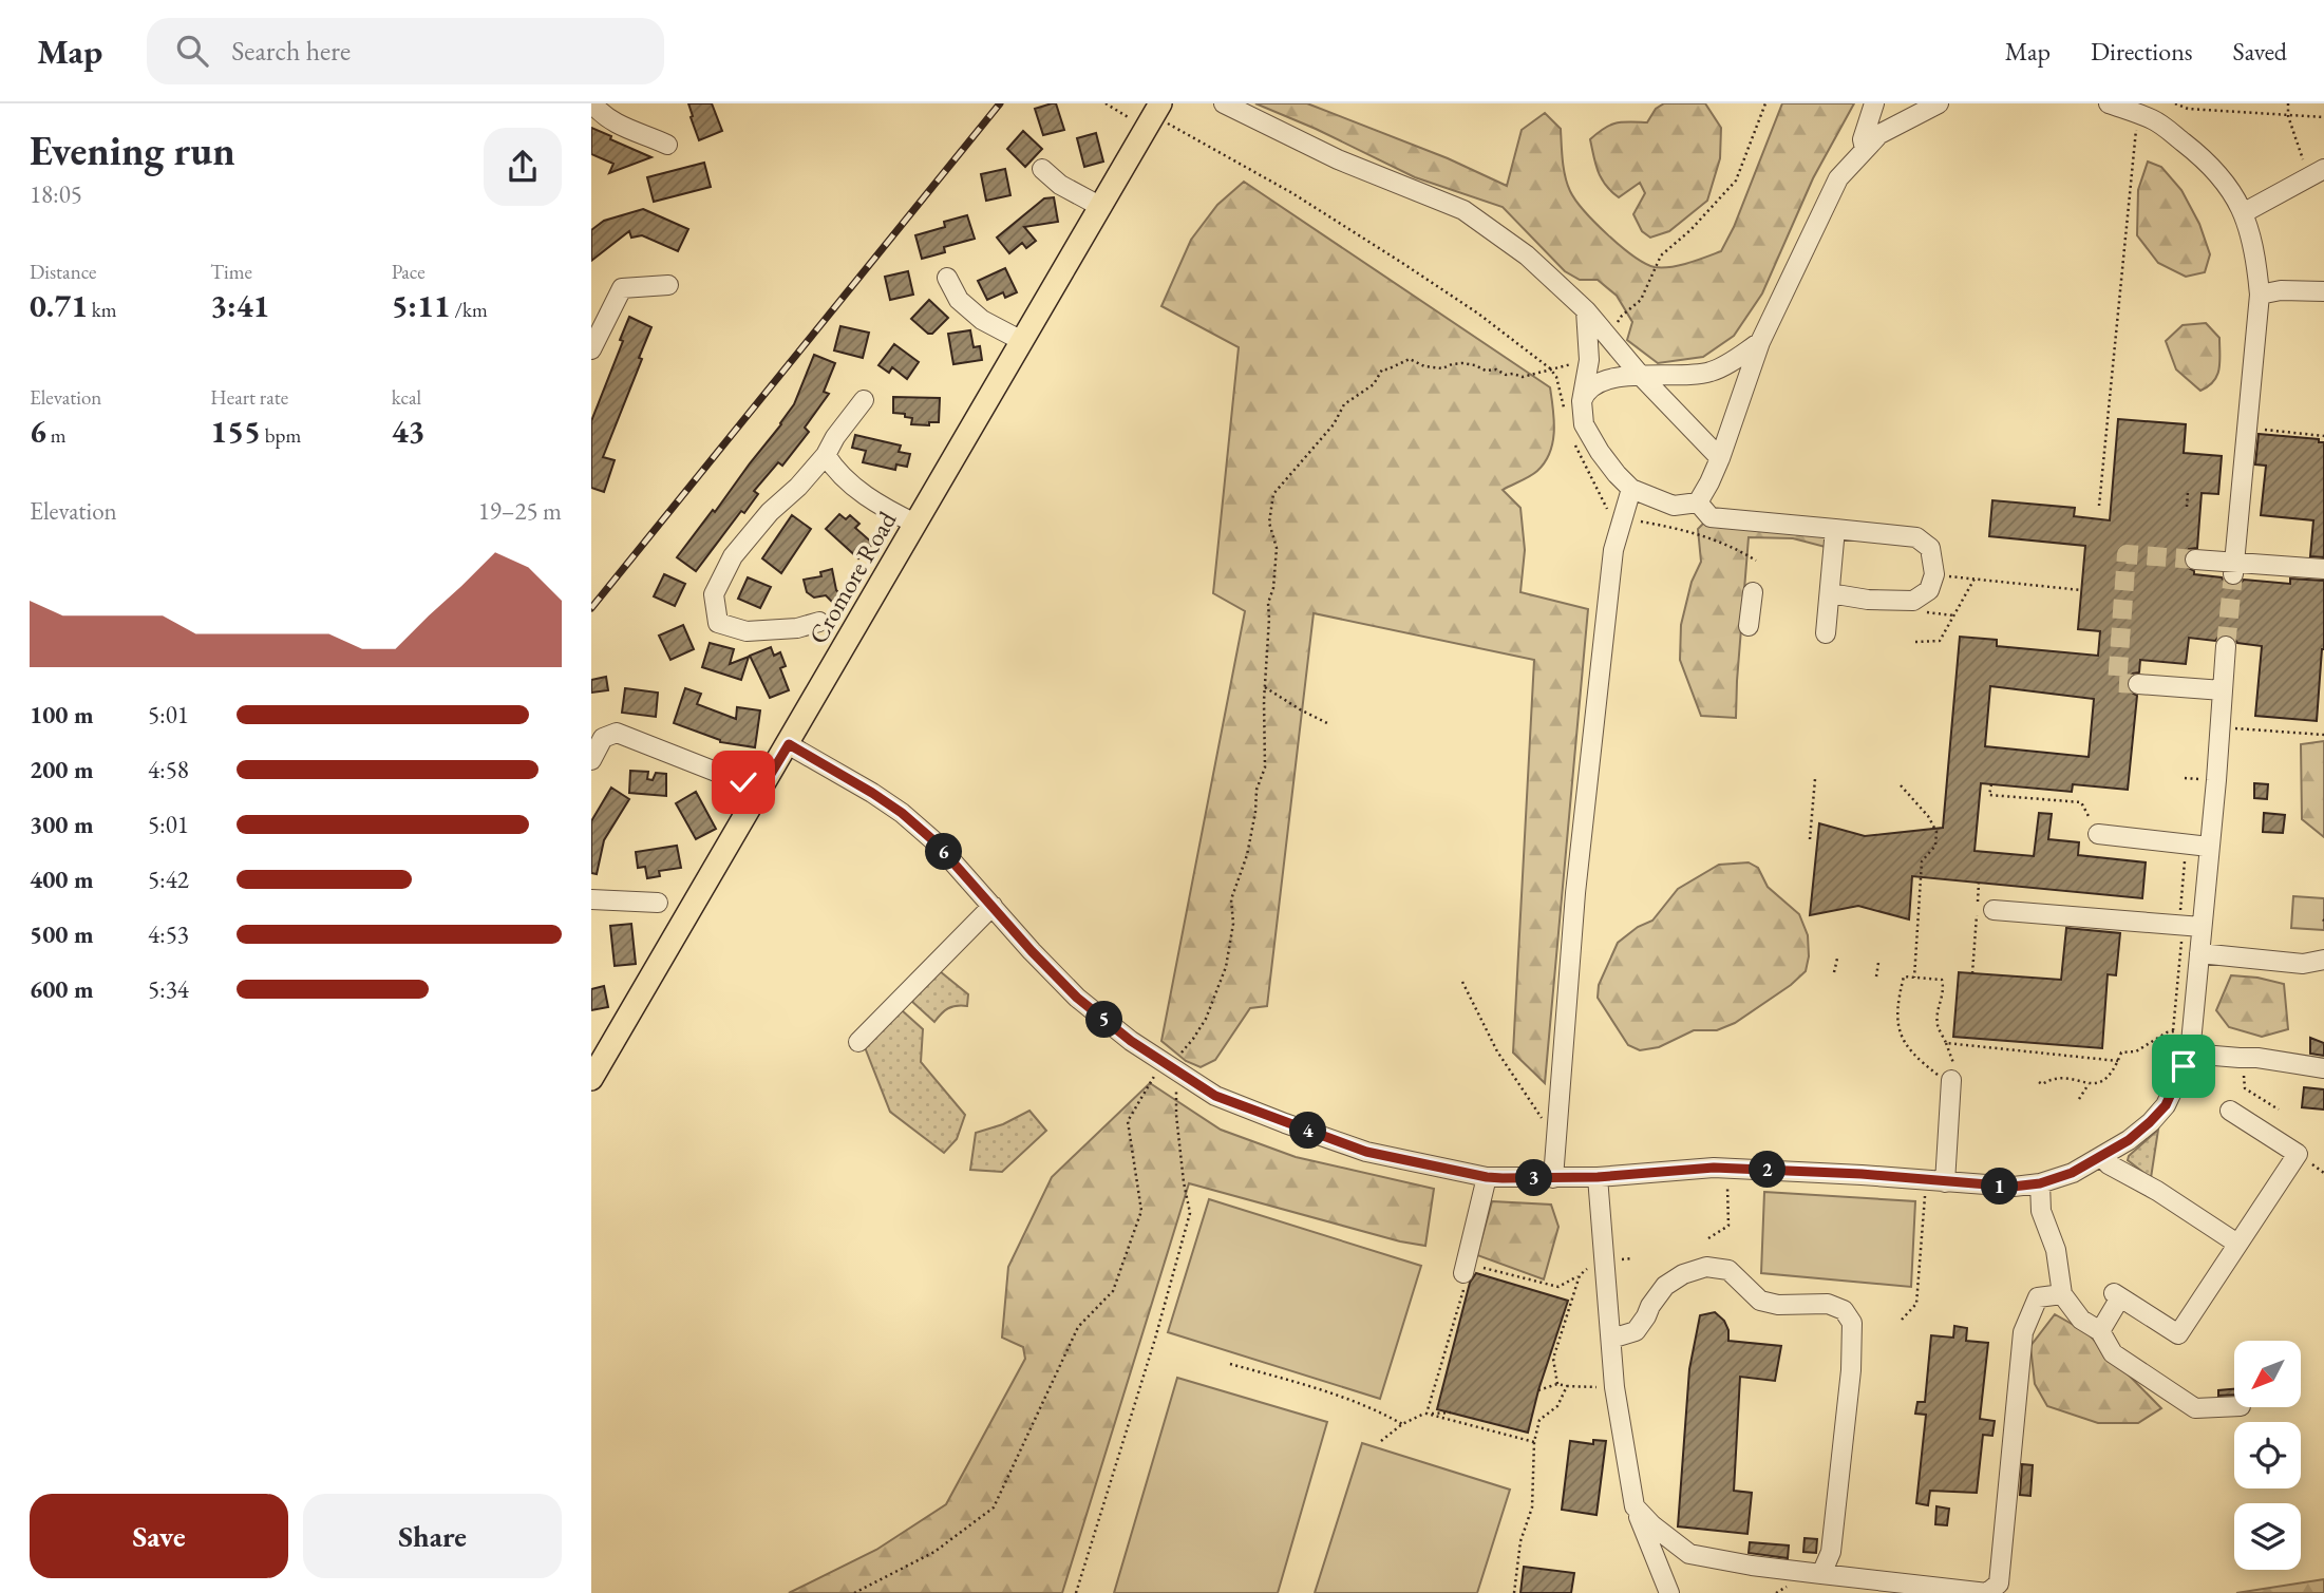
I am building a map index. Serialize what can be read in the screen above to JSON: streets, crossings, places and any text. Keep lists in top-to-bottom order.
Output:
{
  "streets": {
    "main road": ["Cromore Road"]
  },
  "north": "bottom left",
  "page": {
    "header": "Map",
    "search": "Search here",
    "nav": ["Map", "Directions", "Saved"],
    "heading": ["Evening run", "18:05"],
    "stats": [
      ["Distance", "0.71 km"],
      ["Time", "3:41"],
      ["Pace", "5:11 /km"],
      ["Elevation", "6 m"],
      ["Heart rate", "155 bpm"],
      ["kcal", "43"]
    ],
    "chart": ["Elevation", "19–25 m"],
    "list": [
      {
        "name": "100 m",
        "note": "5:01"
      },
      {
        "name": "200 m",
        "note": "4:58"
      },
      {
        "name": "300 m",
        "note": "5:01"
      },
      {
        "name": "400 m",
        "note": "5:42"
      },
      {
        "name": "500 m",
        "note": "4:53"
      },
      {
        "name": "600 m",
        "note": "5:34"
      }
    ],
    "pins": [
      "6",
      "5",
      "4",
      "2",
      "3",
      "1"
    ],
    "buttons": ["Save", "Share"]
  }
}
